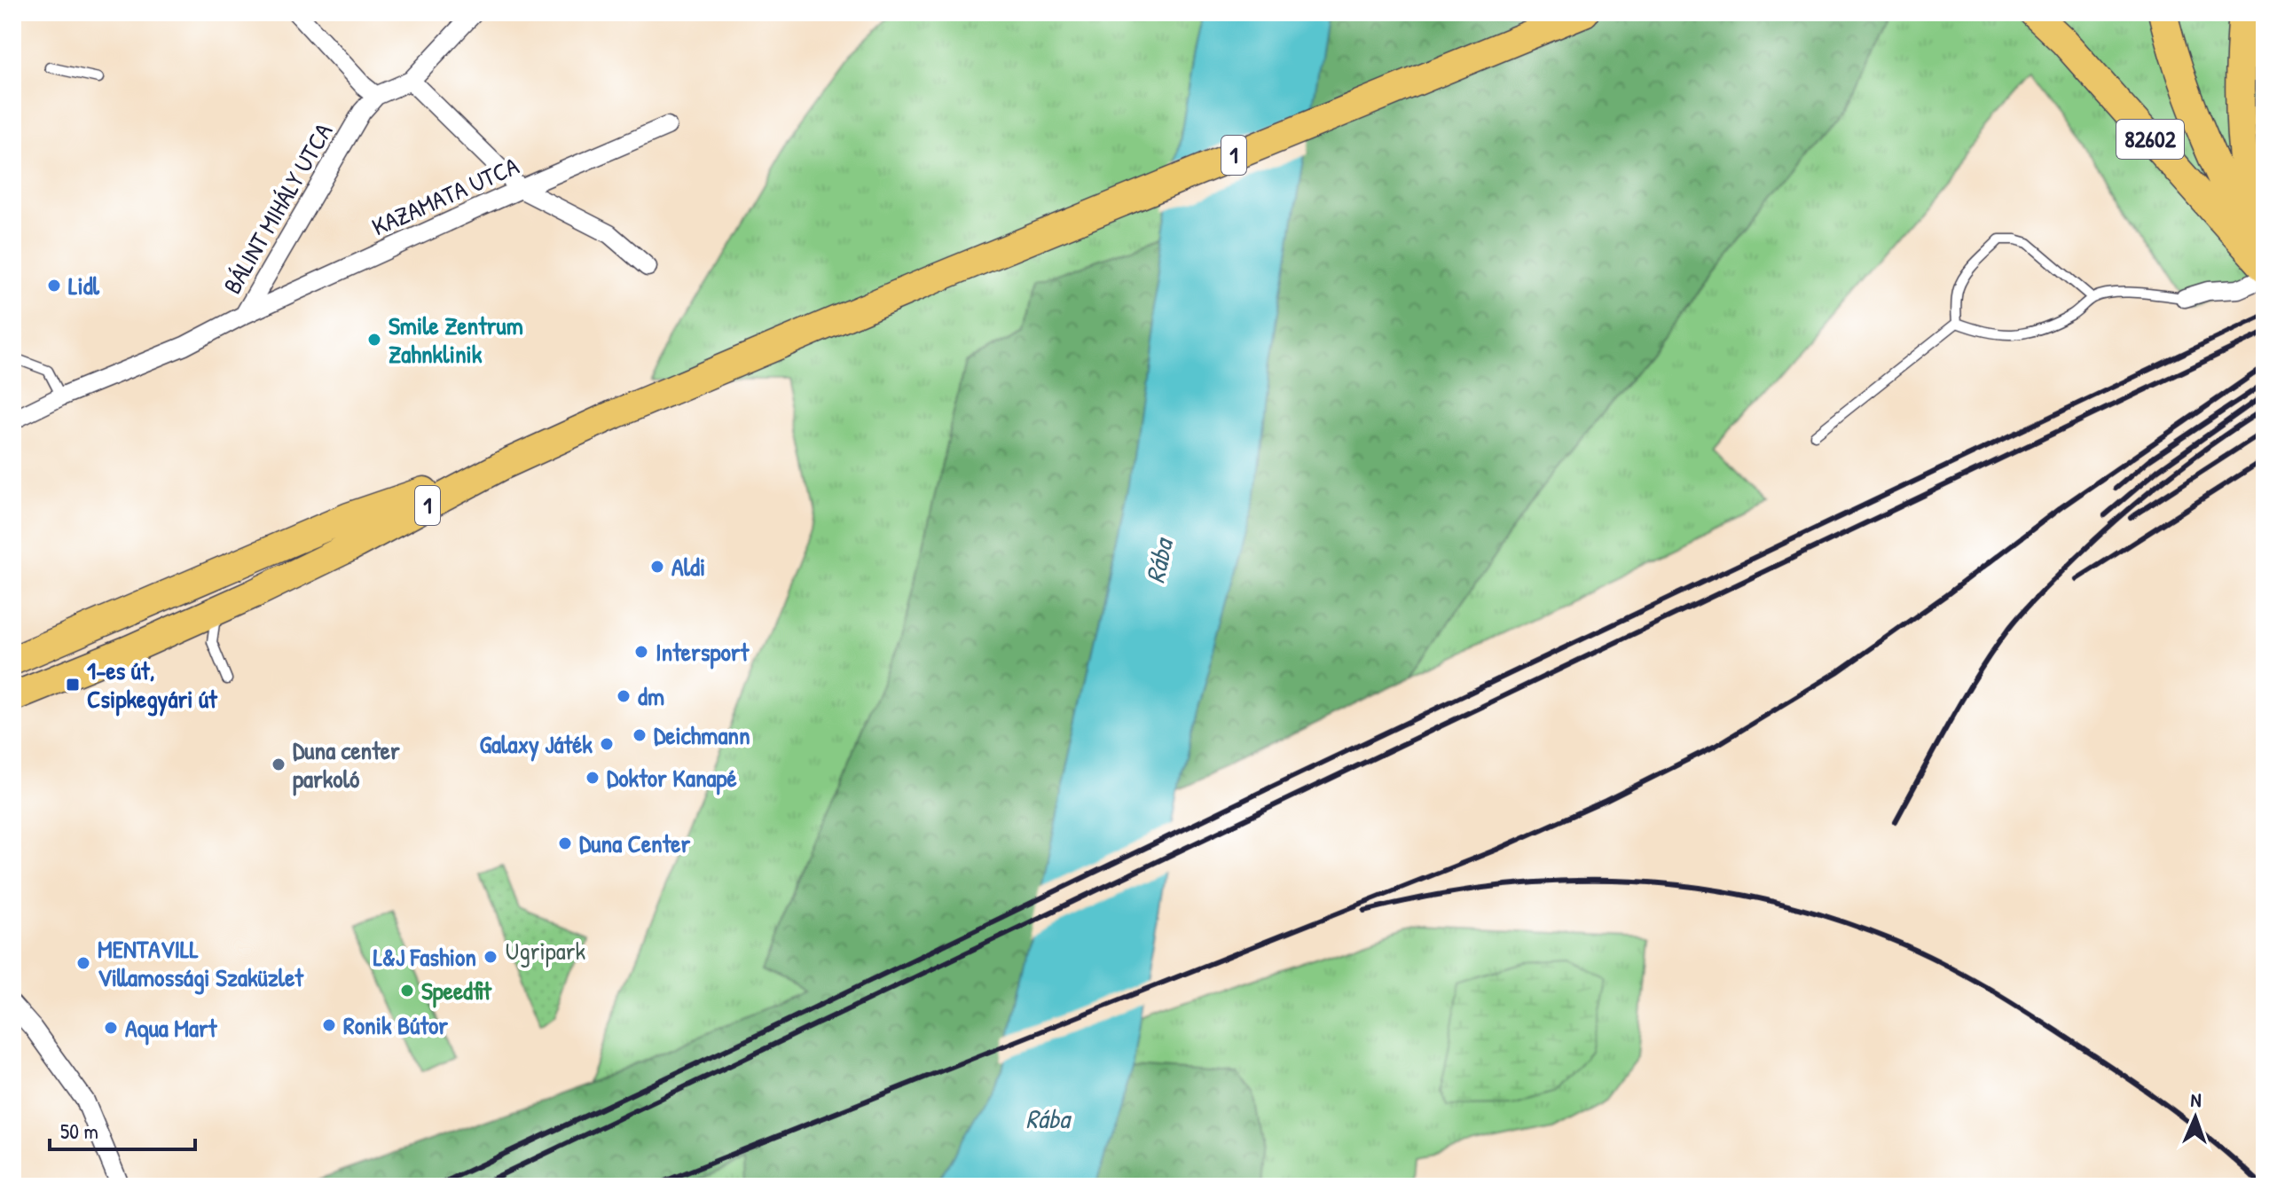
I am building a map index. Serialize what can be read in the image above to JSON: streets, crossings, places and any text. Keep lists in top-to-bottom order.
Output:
{
  "streets": {
    "main road": ["82602", "1"],
    "street": ["KAZAMATA UTCA", "BÁLINT MIHÁLY UTCA"]
  },
  "crossings": [
    ["KAZAMATA UTCA", "BÁLINT MIHÁLY UTCA"]
  ],
  "water": ["Rába"],
  "parks": ["Ugripark"],
  "places": {
    "other": [
      "Lidl",
      "Smile Zentrum Zahnklinik",
      "Aldi",
      "Intersport",
      "dm",
      "Deichmann",
      "Galaxy Játék",
      "Duna center parkoló",
      "Doktor Kanapé",
      "Duna Center",
      "L&J Fashion",
      "MENTAVILL Villamossági Szaküzlet",
      "Speedfit",
      "Ronik Bútor",
      "Aqua Mart"
    ],
    "transit": ["1-es út, Csipkegyári út"]
  },
  "scale_bar": "50 m",
  "north": "top"
}
